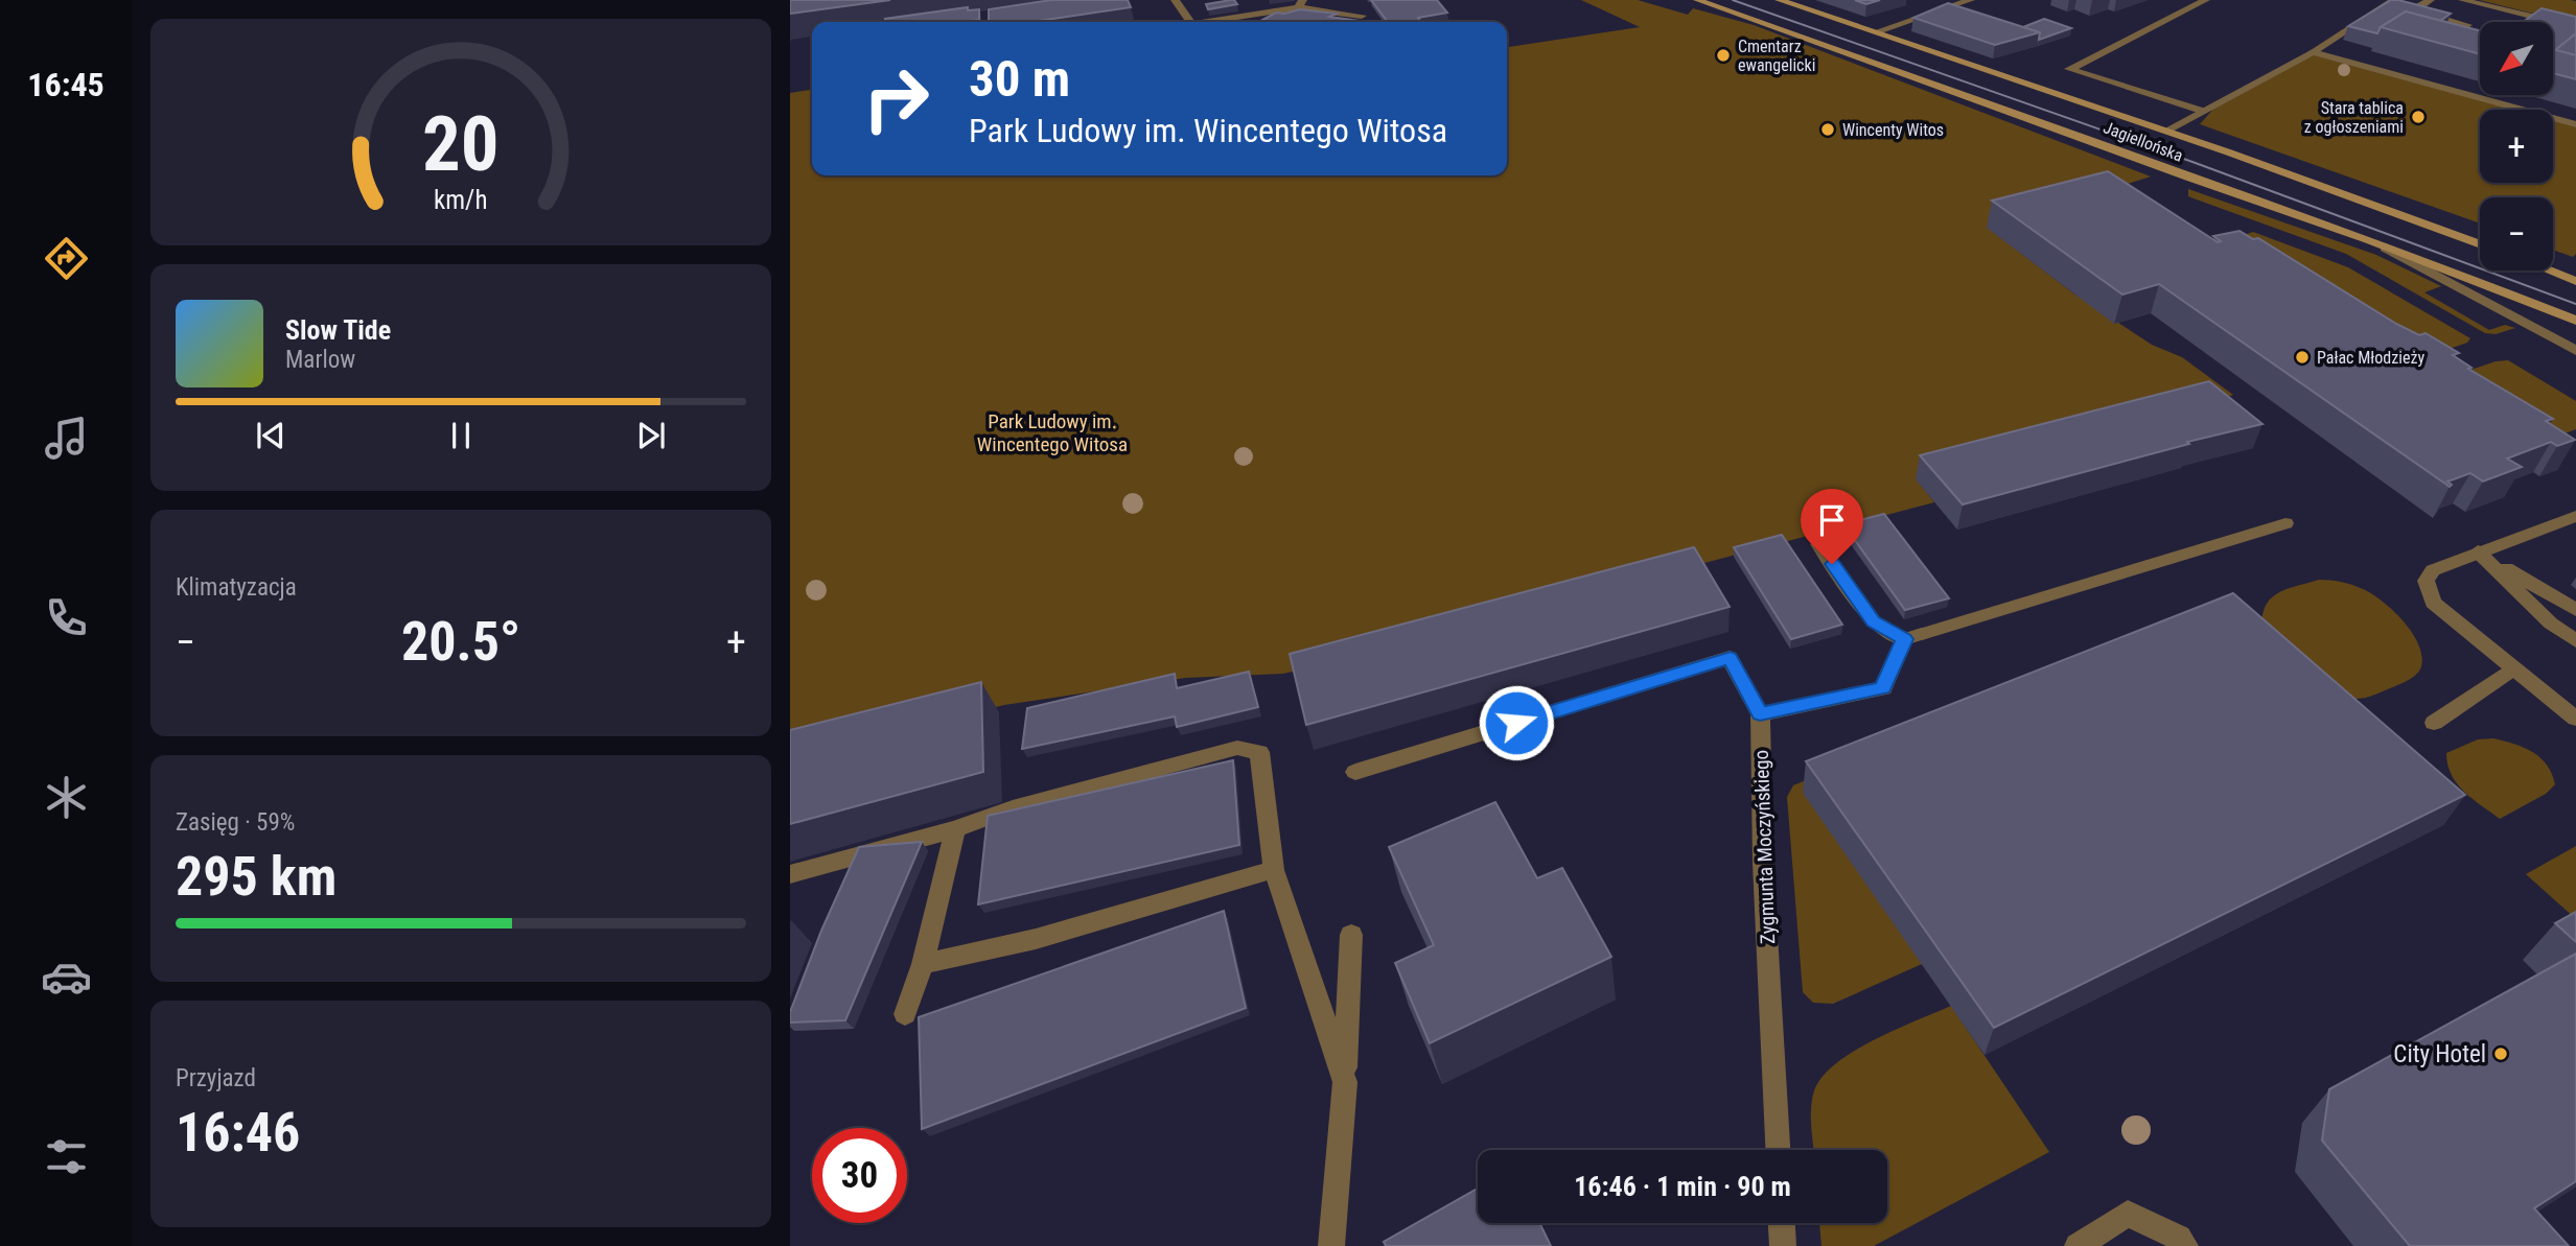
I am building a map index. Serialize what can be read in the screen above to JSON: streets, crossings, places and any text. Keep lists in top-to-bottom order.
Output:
{
  "streets": {
    "main road": ["Jagiellońska"],
    "street": ["Zygmunta Moczyńskiego"]
  },
  "parks": ["Park Ludowy im. Wincentego Witosa"],
  "places": [
    "Cmentarz ewangelicki",
    "Stara tablica z ogłoszeniami",
    "Wincenty Witos",
    "Pałac Młodzieży",
    "City Hotel"
  ],
  "north": "bottom left",
  "page": {
    "tabs": "16:45",
    "map_buttons": ["+", "−"],
    "turn": ["30 m", "Park Ludowy im. Wincentego Witosa"],
    "song": ["Slow Tide", "Marlow"],
    "tile": [
      "Klimatyzacja",
      ["Zasięg · 59%", "295 km"],
      ["Przyjazd", "16:46"]
    ],
    "heat": ["−", "20.5°", "+"],
    "limit": "30",
    "trip": "16:46 · 1 min · 90 m",
    "gauge": ["20", "km/h"]
  }
}
